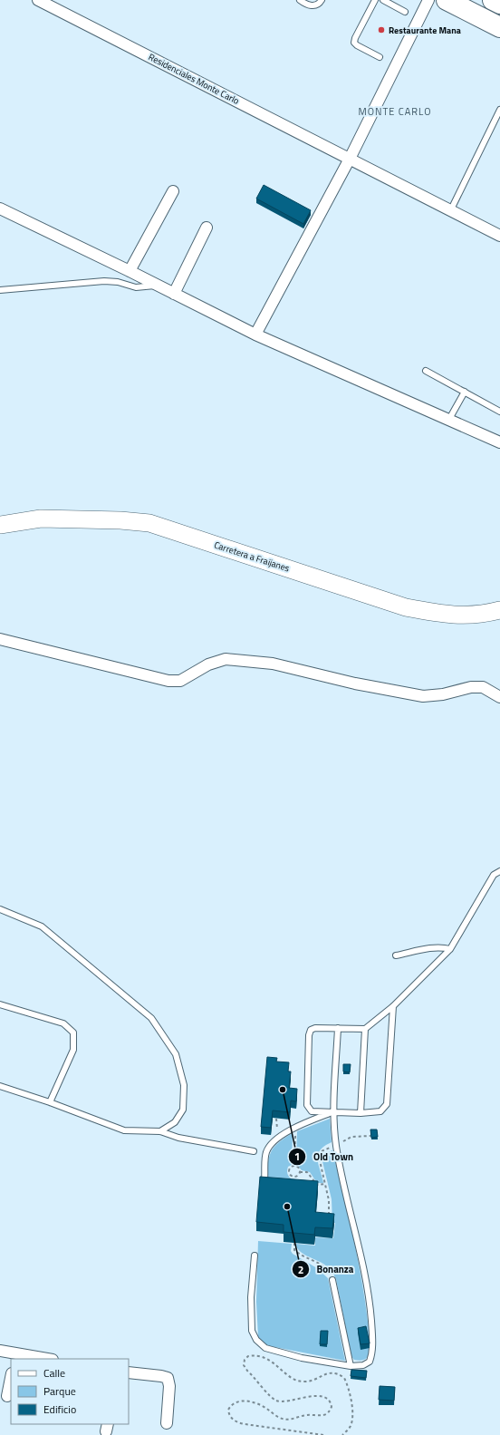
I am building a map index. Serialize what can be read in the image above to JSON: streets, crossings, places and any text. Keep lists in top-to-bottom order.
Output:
{
  "streets": {
    "main road": ["Carretera a Fraijanes"],
    "street": ["Residenciales Monte Carlo"]
  },
  "districts": ["MONTE CARLO"],
  "places": ["Restaurante Mana", "Old Town", "Bonanza"],
  "legend": ["Calle", "Parque", "Edificio"]
}
